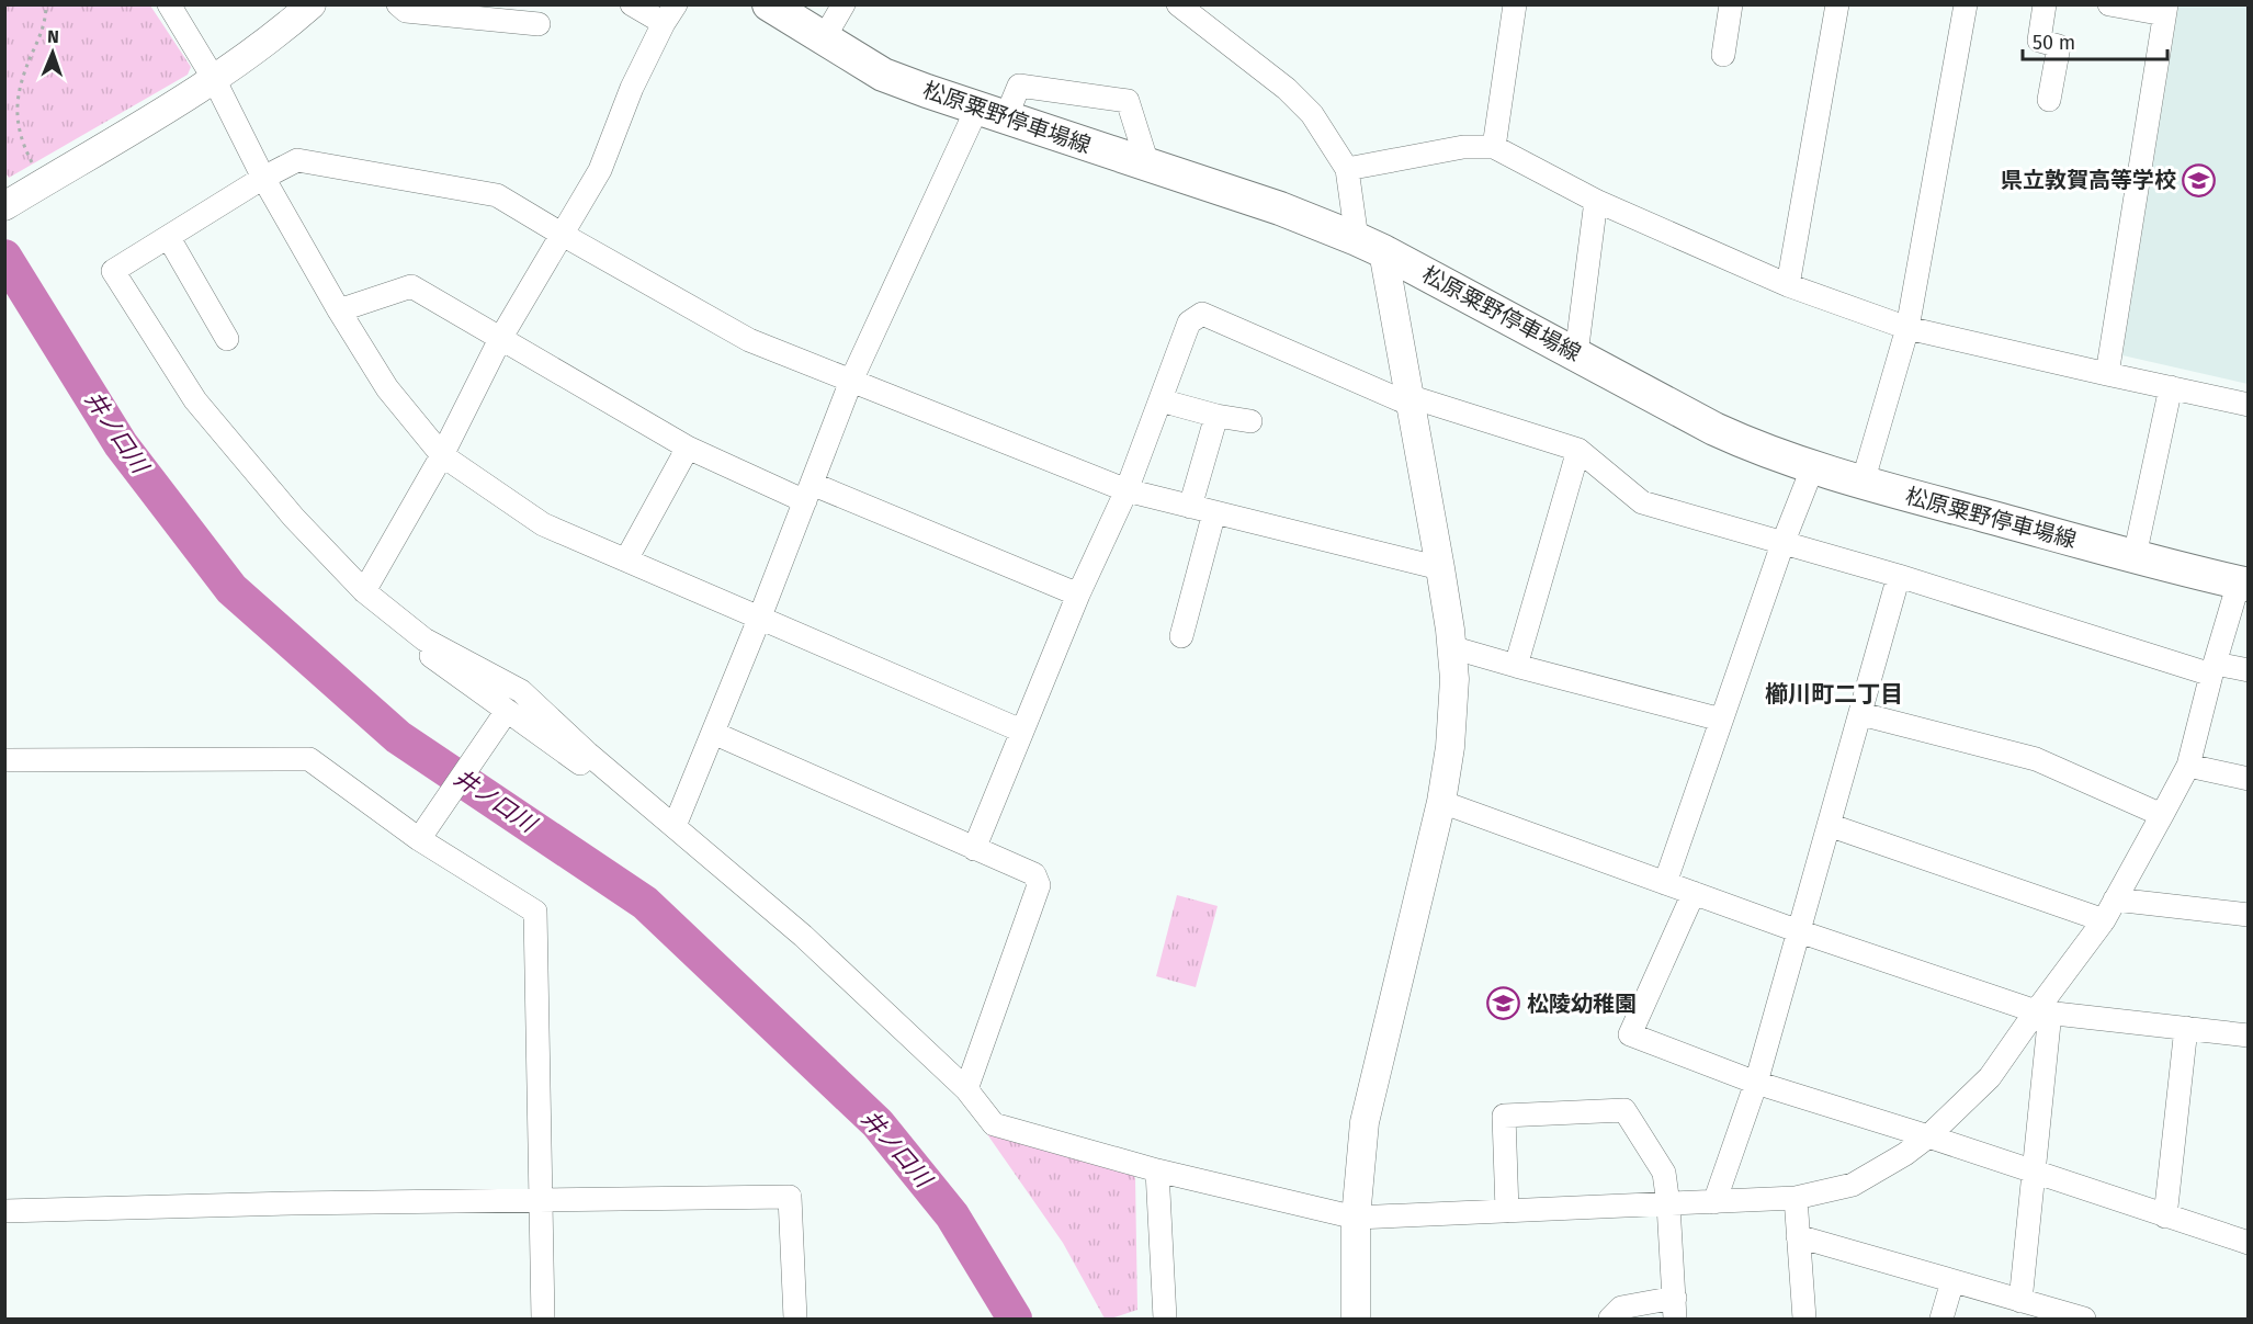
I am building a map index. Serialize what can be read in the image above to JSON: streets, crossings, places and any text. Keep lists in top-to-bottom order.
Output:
{
  "streets": {
    "main road": ["松原粟野停車場線"]
  },
  "districts": ["櫛川町二丁目"],
  "water": ["井ノ口川"],
  "places": {
    "school or university": ["県立敦賀高等学校", "松陵幼稚園"]
  },
  "scale_bar": "50 m",
  "north": "top"
}
